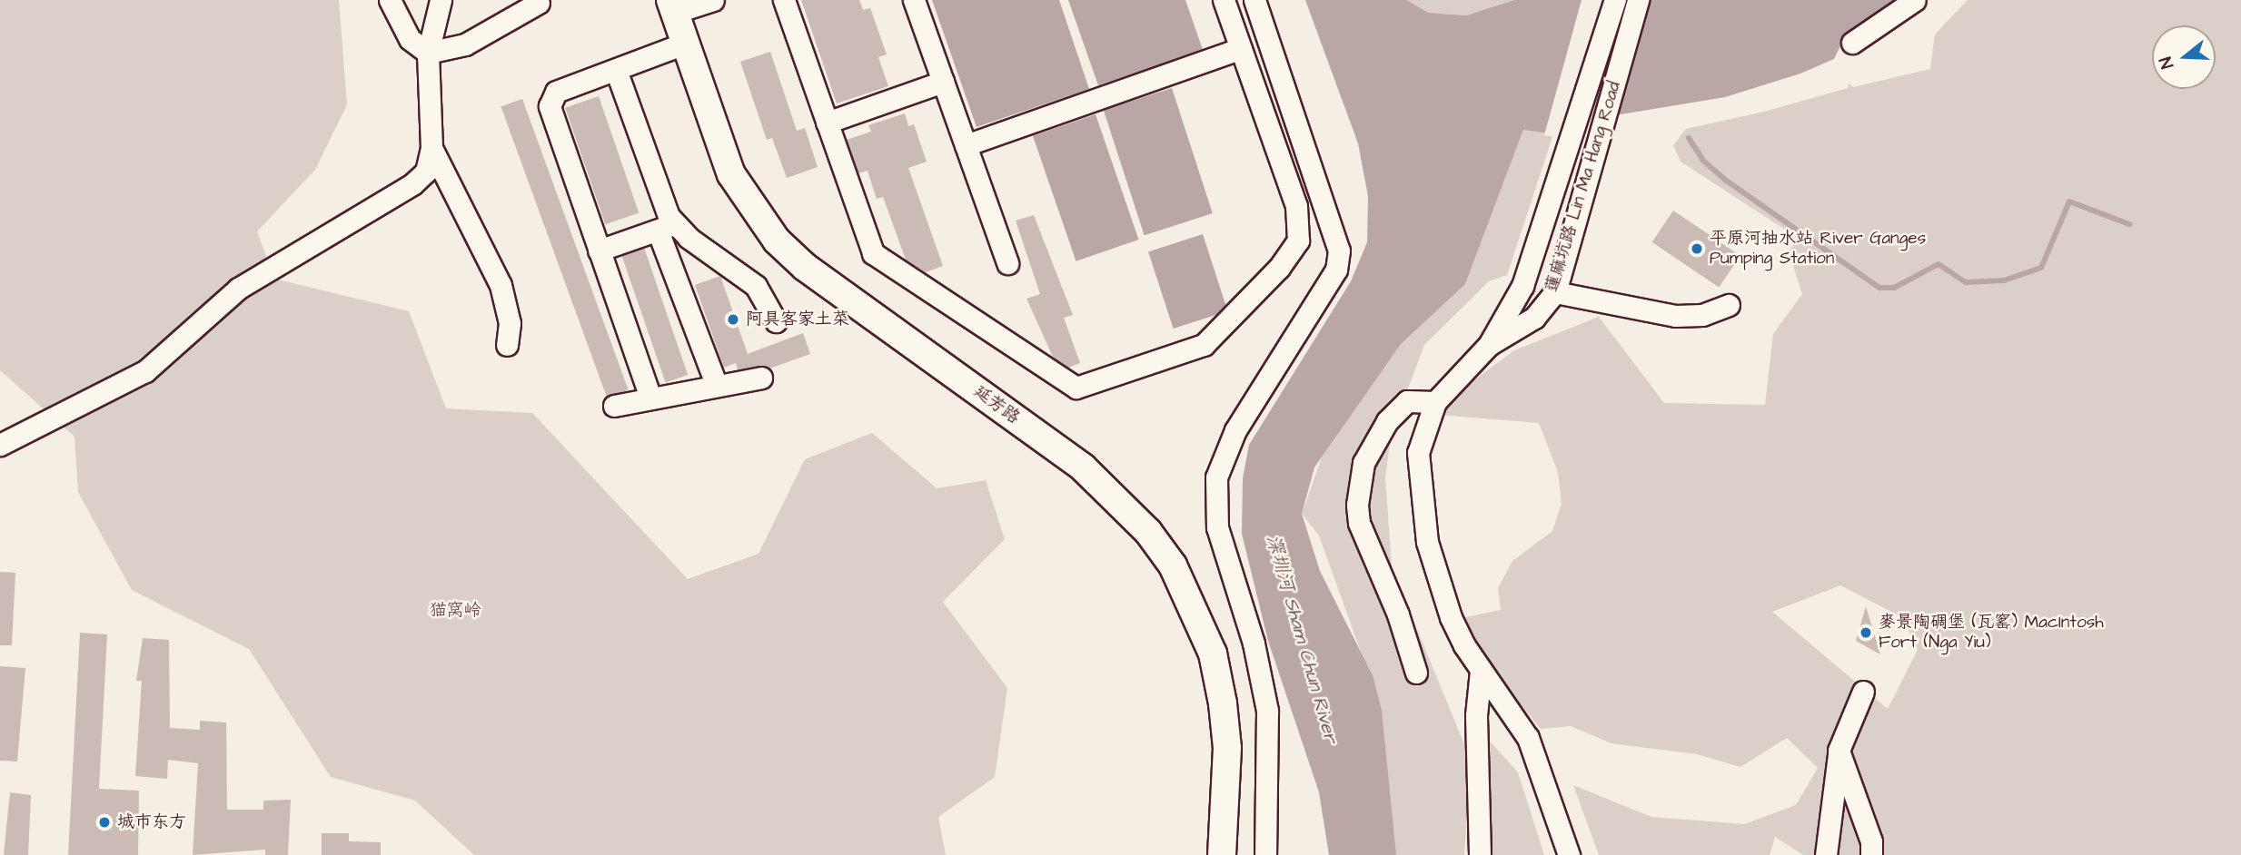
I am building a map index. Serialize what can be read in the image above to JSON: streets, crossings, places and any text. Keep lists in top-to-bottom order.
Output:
{
  "streets": {
    "main road": ["延芳路"],
    "street": ["蓮麻坑路 Lin Ma Hang Road"]
  },
  "water": ["深圳河 Sham Chun River"],
  "parks": ["猫窝岭"],
  "places": [
    "平原河抽水站 River Ganges Pumping Station",
    "阿具客家土菜",
    "麥景陶碉堡 (瓦窰) MacIntosh Fort (Nga Yiu)",
    "城市东方"
  ],
  "north": "left"
}
